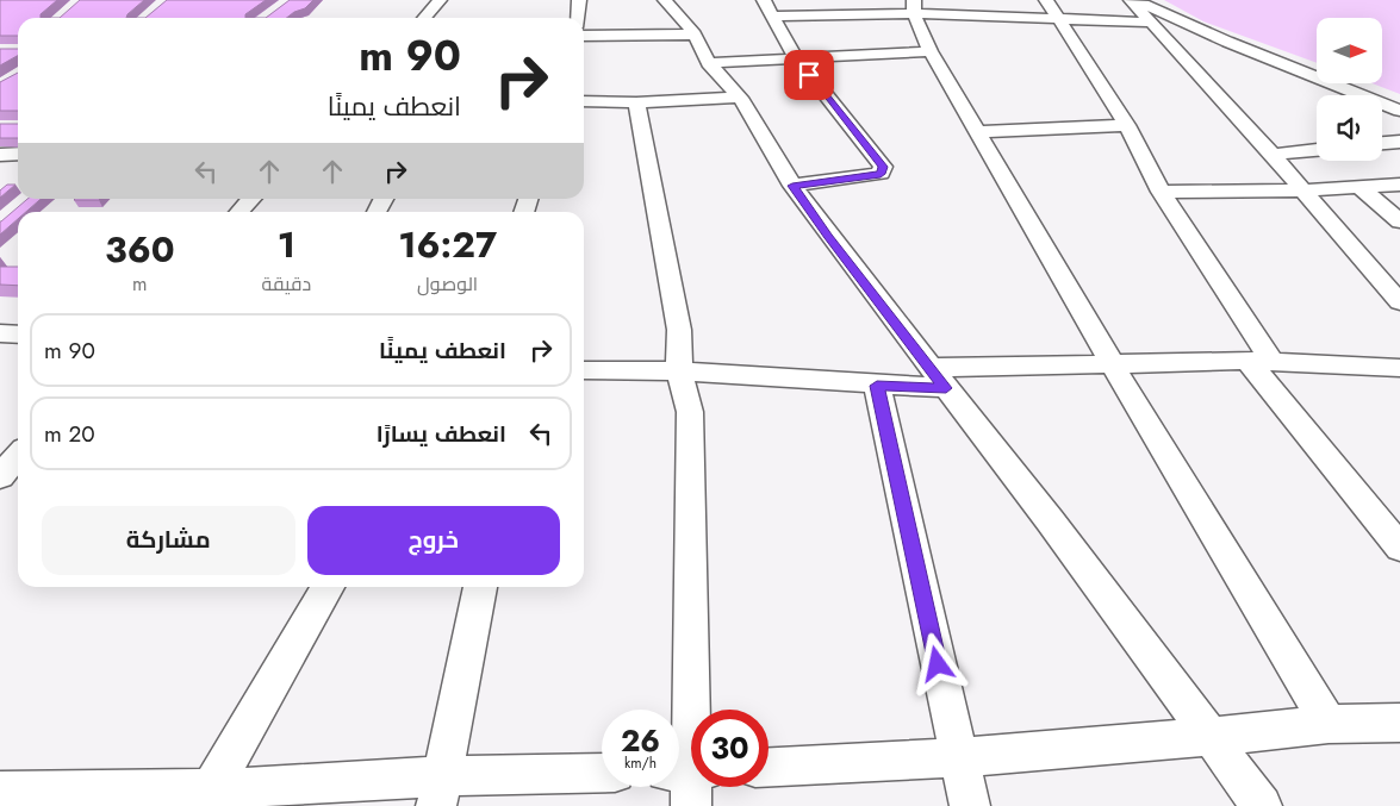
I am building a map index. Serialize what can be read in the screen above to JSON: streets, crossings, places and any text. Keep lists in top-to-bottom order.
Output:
{
  "north": "right",
  "page": {
    "turn": ["90 m", "انعطف يمينًا"],
    "eta": [
      "16:27",
      "الوصول",
      "1",
      "دقيقة",
      "360",
      "m"
    ],
    "list": [
      {
        "name": "انعطف يمينًا",
        "value": "90 m"
      },
      {
        "name": "انعطف يسارًا",
        "value": "20 m"
      }
    ],
    "buttons": ["خروج", "مشاركة"],
    "speed": "26 km/h",
    "limit": "30"
  }
}
